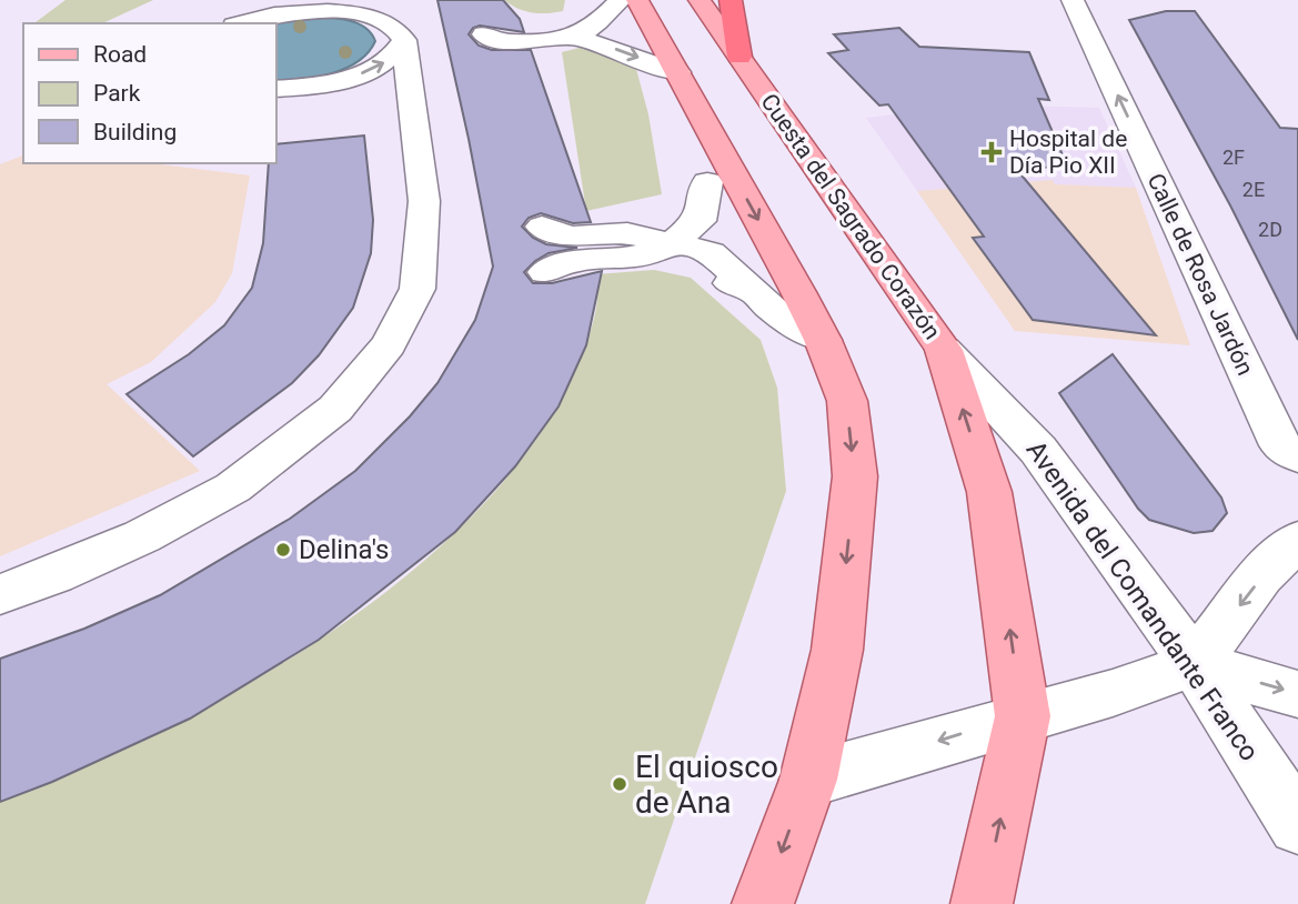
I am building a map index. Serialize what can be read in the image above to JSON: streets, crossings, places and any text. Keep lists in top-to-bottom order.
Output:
{
  "streets": {
    "main road": ["Cuesta del Sagrado Corazón"],
    "street": ["Calle de Rosa Jardón", "Avenida del Comandante Franco"]
  },
  "crossings": [
    ["Cuesta del Sagrado Corazón", "Avenida del Comandante Franco"]
  ],
  "one_way": ["Calle de Rosa Jardón"],
  "places": {
    "health": ["Hospital de Día Pio XII"],
    "other": ["Delina's", "El quiosco de Ana"]
  },
  "house_numbers": ["2F", "2E", "2D"],
  "legend": ["Road", "Park", "Building"]
}
